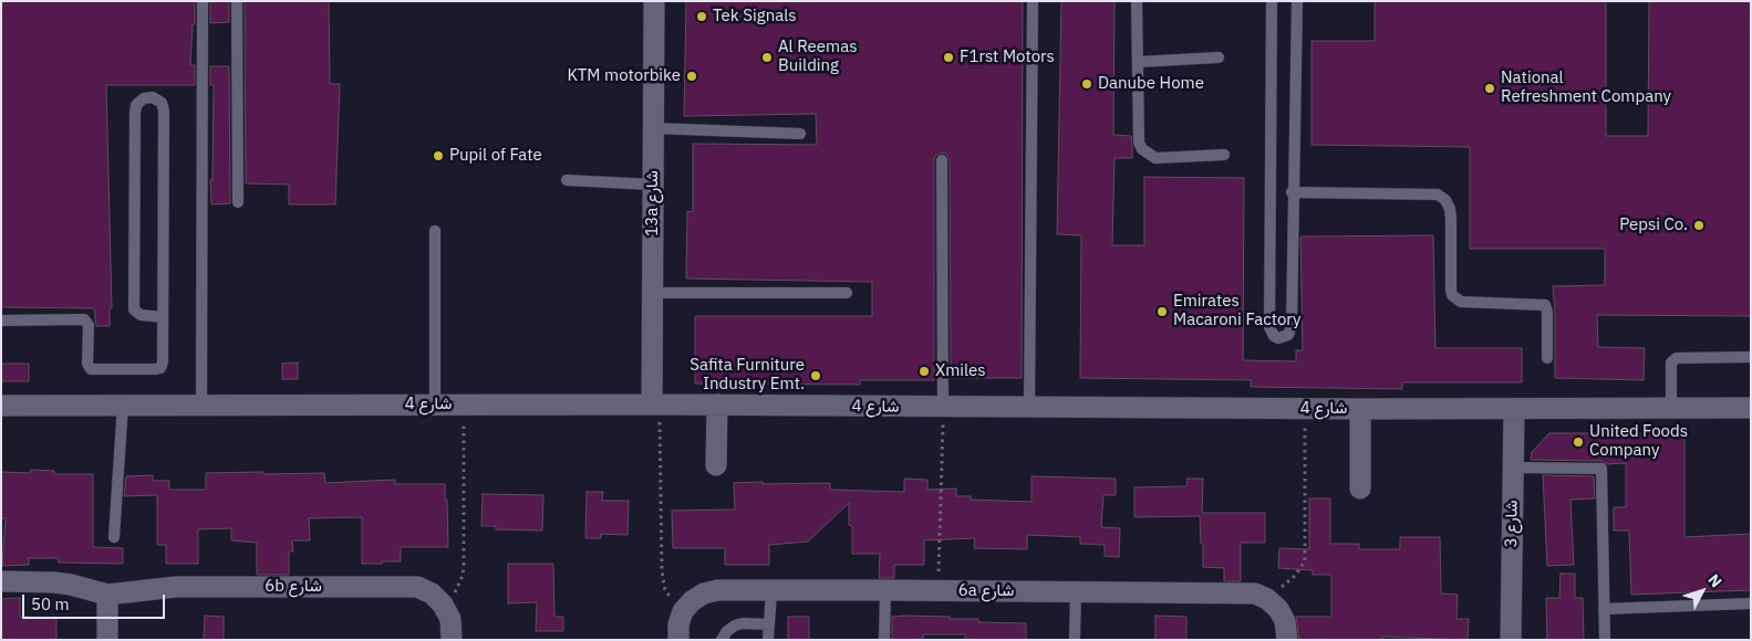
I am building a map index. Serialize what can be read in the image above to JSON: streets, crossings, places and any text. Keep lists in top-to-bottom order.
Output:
{
  "streets": {
    "street": [
      "13a شارع",
      "شارع 4",
      "شارع 3",
      "6b شارع",
      "6a شارع"
    ]
  },
  "crossings": [
    ["13a شارع", "شارع 4"],
    ["شارع 4", "شارع 3"]
  ],
  "places": [
    "Tek Signals",
    "Al Reemas Building",
    "F1rst Motors",
    "KTM motorbike",
    "Danube Home",
    "National Refreshment Company",
    "Pupil of Fate",
    "Pepsi Co.",
    "Emirates Macaroni Factory",
    "Xmiles",
    "Safita Furniture Industry Emt.",
    "United Foods Company"
  ],
  "scale_bar": "50 m",
  "north": "top right"
}
